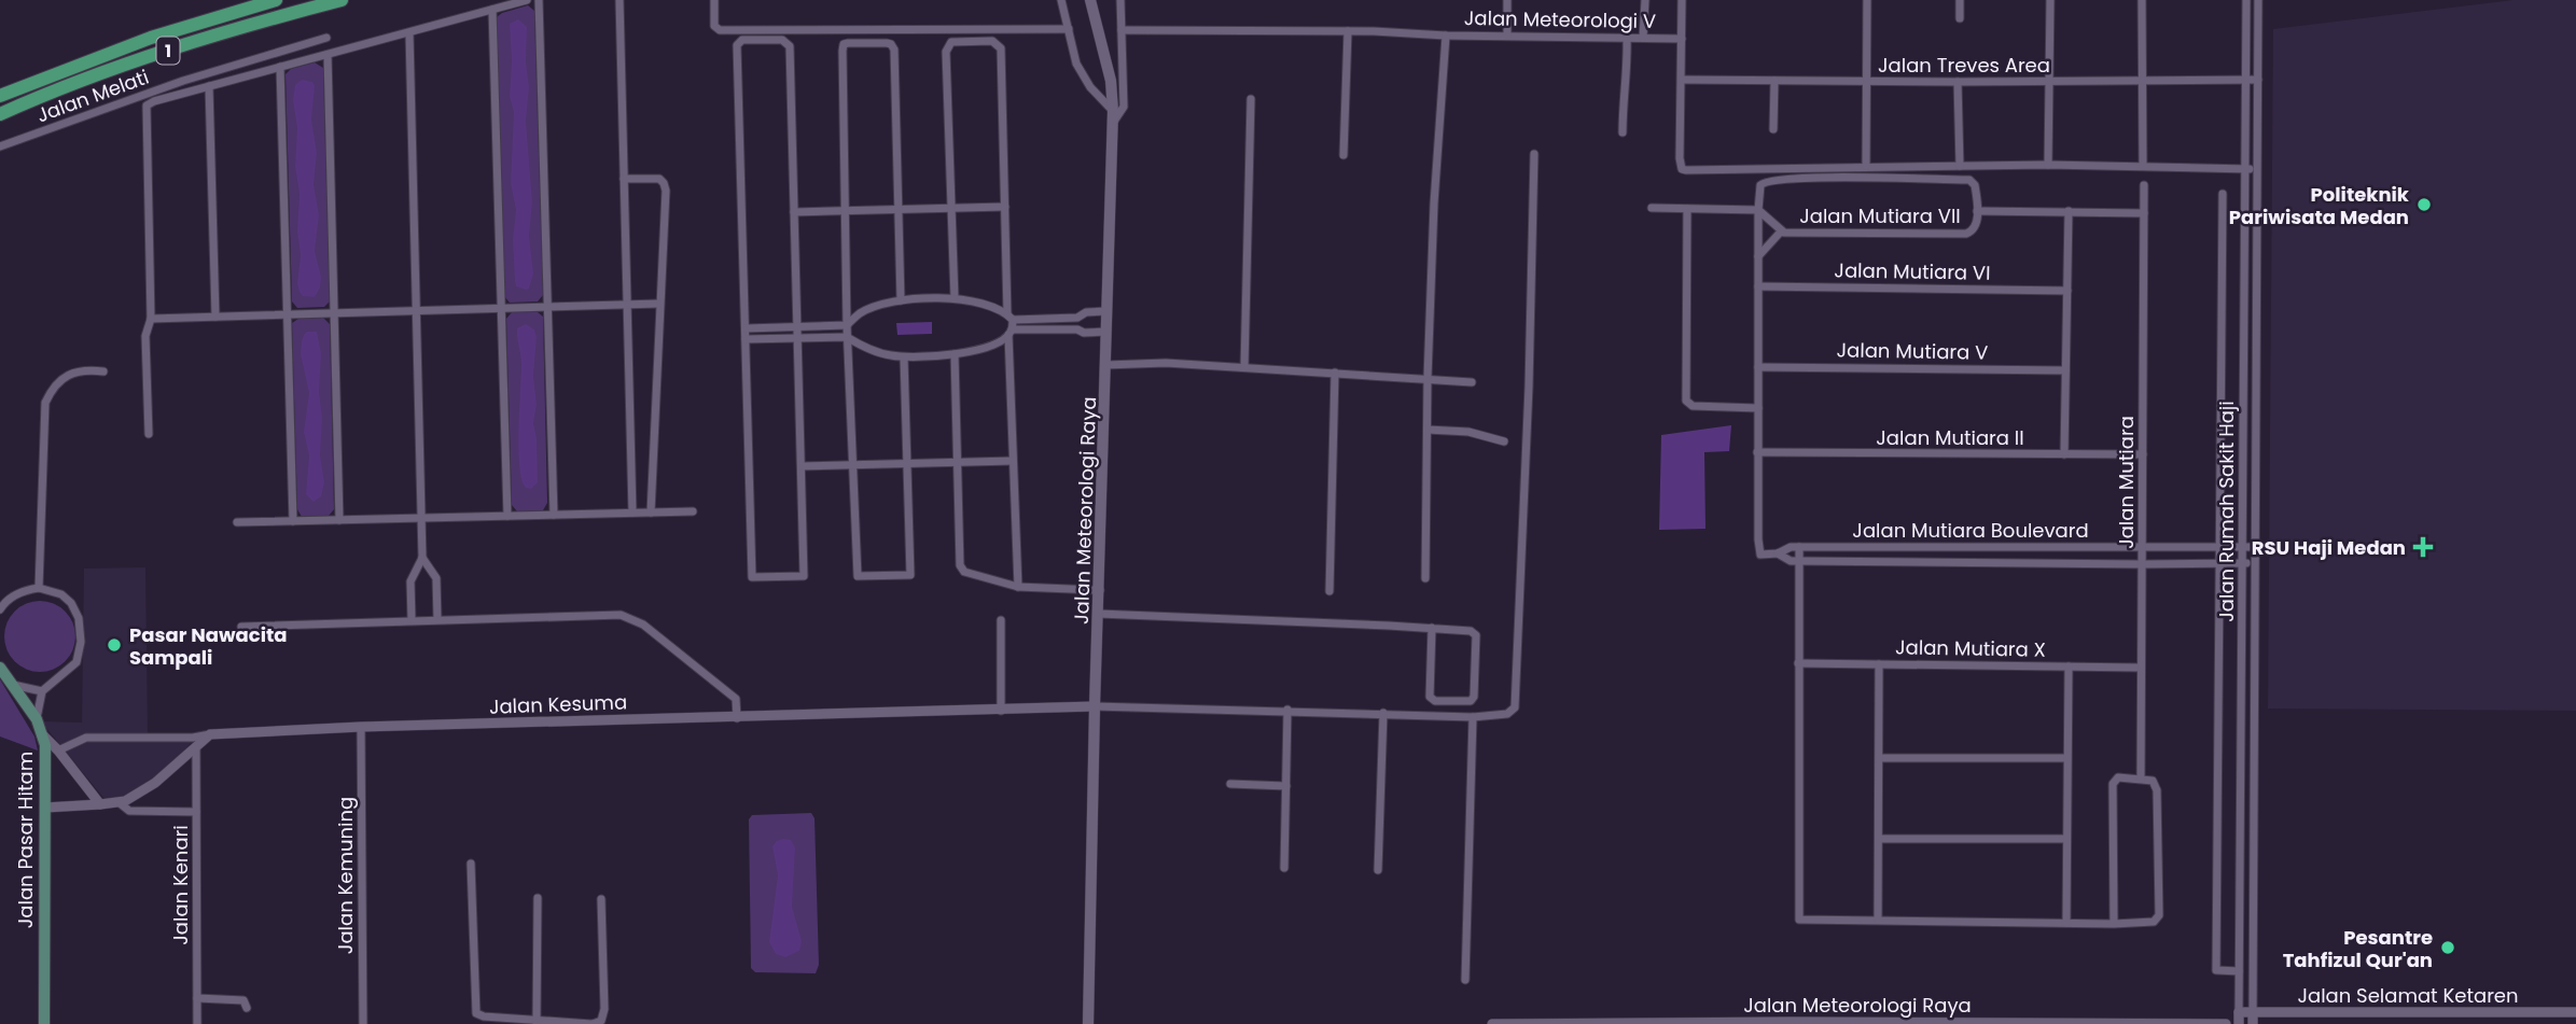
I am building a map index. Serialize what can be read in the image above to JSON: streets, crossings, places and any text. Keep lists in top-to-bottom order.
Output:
{
  "streets": {
    "highway": ["1"],
    "main road": ["Jalan Meteorologi Raya", "Jalan Pasar Hitam"],
    "street": [
      "Jalan Meteorologi V",
      "Jalan Treves Area",
      "Jalan Melati",
      "Jalan Mutiara VII",
      "Jalan Mutiara VI",
      "Jalan Mutiara V",
      "Jalan Mutiara II",
      "Jalan Mutiara",
      "Jalan Rumah Sakit Haji",
      "Jalan Mutiara Boulevard",
      "Jalan Mutiara X",
      "Jalan Kesuma",
      "Jalan Kemuning",
      "Jalan Kenari",
      "Jalan Selamat Ketaren"
    ]
  },
  "crossings": [
    ["Jalan Treves Area", "Jalan Rumah Sakit Haji"],
    ["Jalan Mutiara VII", "Jalan Mutiara"],
    ["Jalan Mutiara II", "Jalan Mutiara"],
    ["Jalan Mutiara II", "Jalan Mutiara Boulevard"],
    ["Jalan Mutiara", "Jalan Mutiara Boulevard"],
    ["Jalan Mutiara", "Jalan Mutiara X"],
    ["Jalan Meteorologi Raya", "Jalan Rumah Sakit Haji"],
    ["Jalan Meteorologi Raya", "Jalan Kesuma"],
    ["Jalan Meteorologi Raya", "Jalan Selamat Ketaren"],
    ["Jalan Rumah Sakit Haji", "Jalan Mutiara Boulevard"],
    ["Jalan Rumah Sakit Haji", "Jalan Selamat Ketaren"],
    ["Jalan Kesuma", "Jalan Kemuning"]
  ],
  "places": {
    "other": ["Politeknik Pariwisata Medan", "Pasar Nawacita Sampali", "Pesantre Tahfizul Qur'an"],
    "health": ["RSU Haji Medan"]
  }
}
